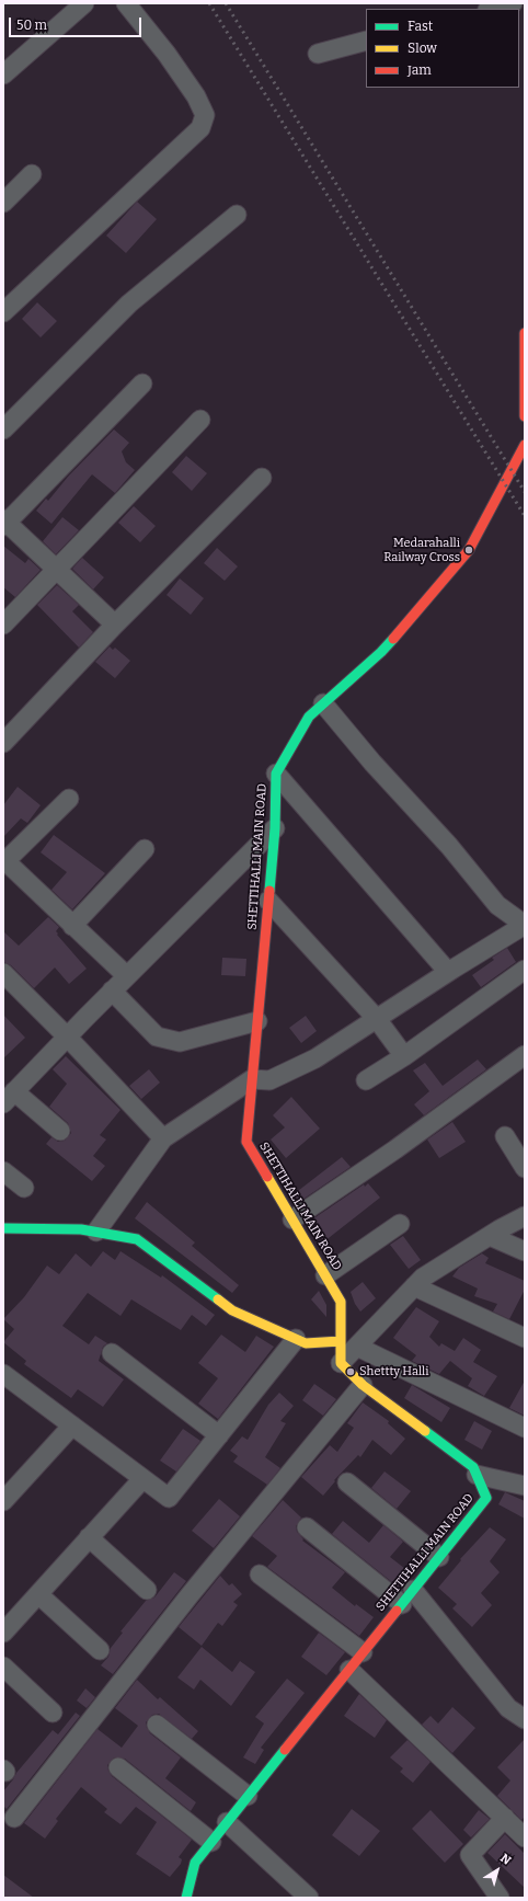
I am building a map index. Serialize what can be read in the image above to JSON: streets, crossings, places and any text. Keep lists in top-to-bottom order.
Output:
{
  "streets": {
    "street": ["SHETTIHALLI MAIN ROAD"]
  },
  "places": ["Medarahalli Railway Cross", "Shettty Halli"],
  "legend": ["Fast", "Slow", "Jam"],
  "scale_bar": "50 m",
  "north": "top right"
}
